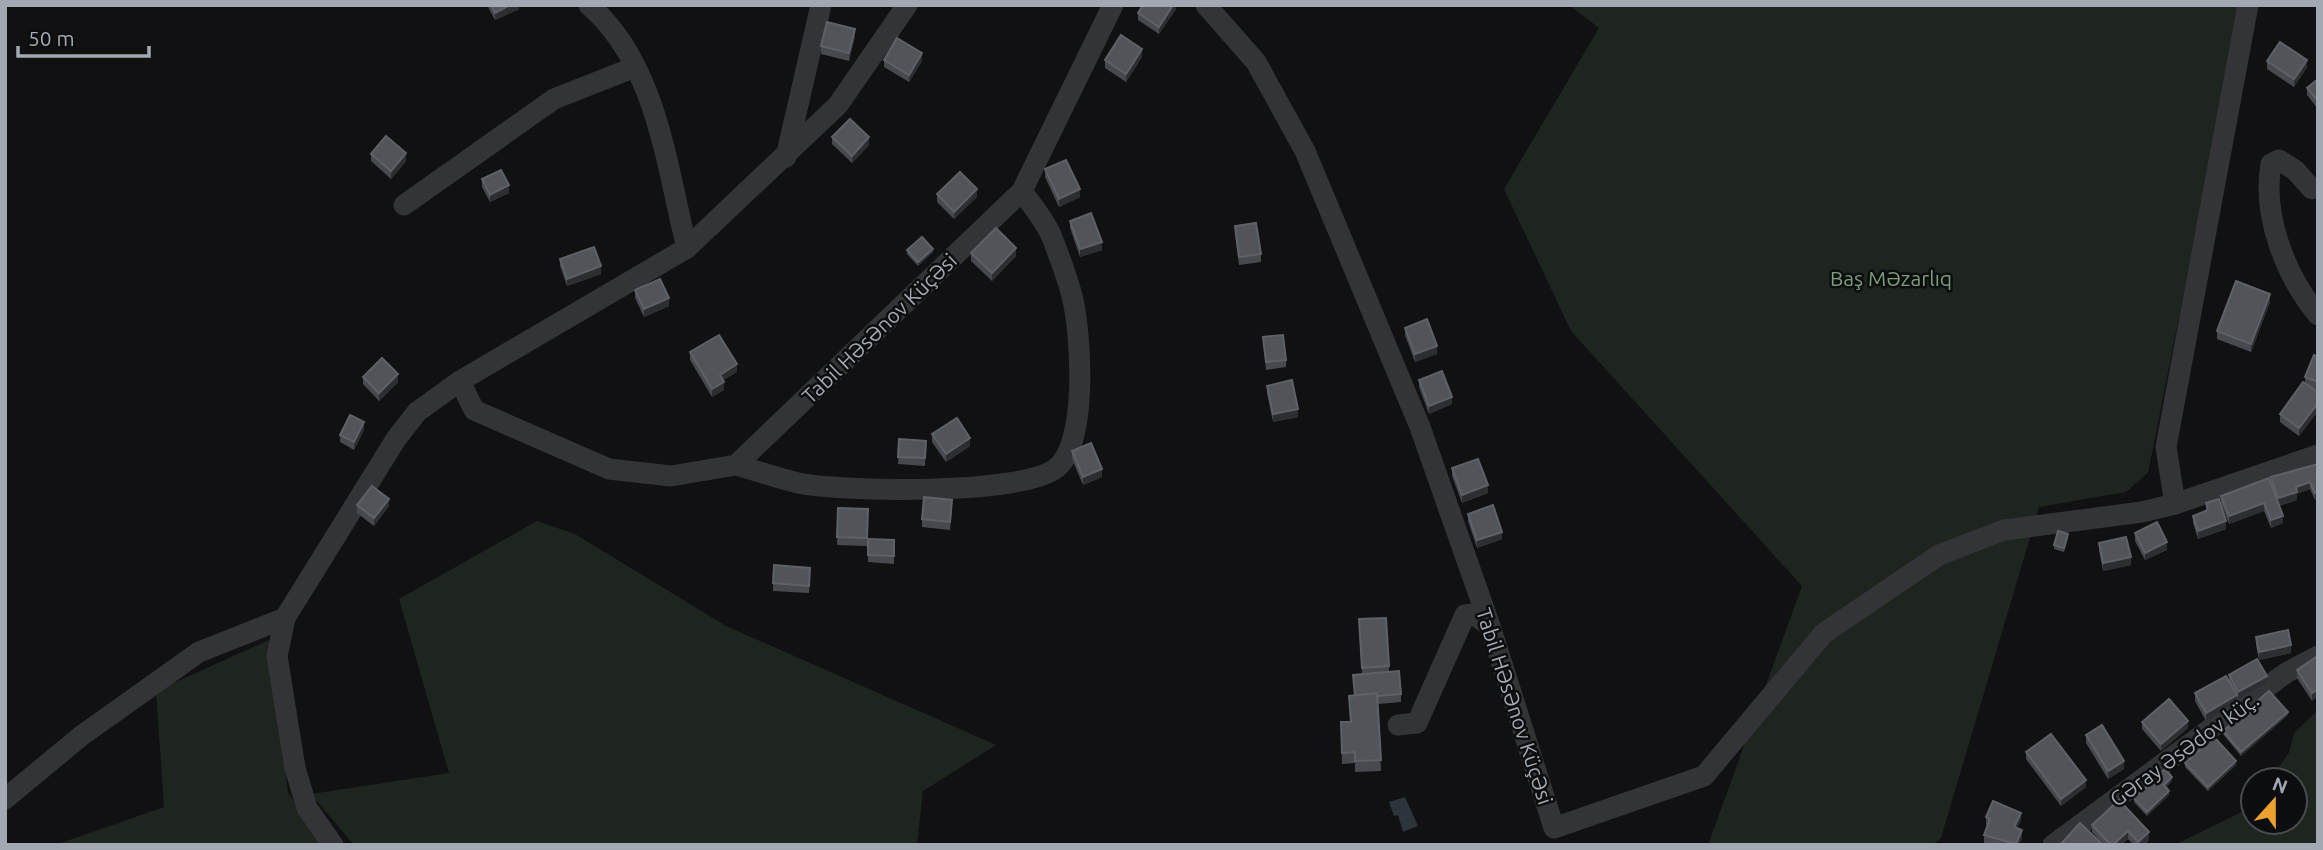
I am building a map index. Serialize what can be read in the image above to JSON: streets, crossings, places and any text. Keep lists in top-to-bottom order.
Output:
{
  "streets": {
    "street": ["Tabil Həsənov Küçəsi", "Gəray Əsədov küç."]
  },
  "parks": ["Baş Məzarlıq"],
  "scale_bar": "50 m",
  "north": "top"
}
